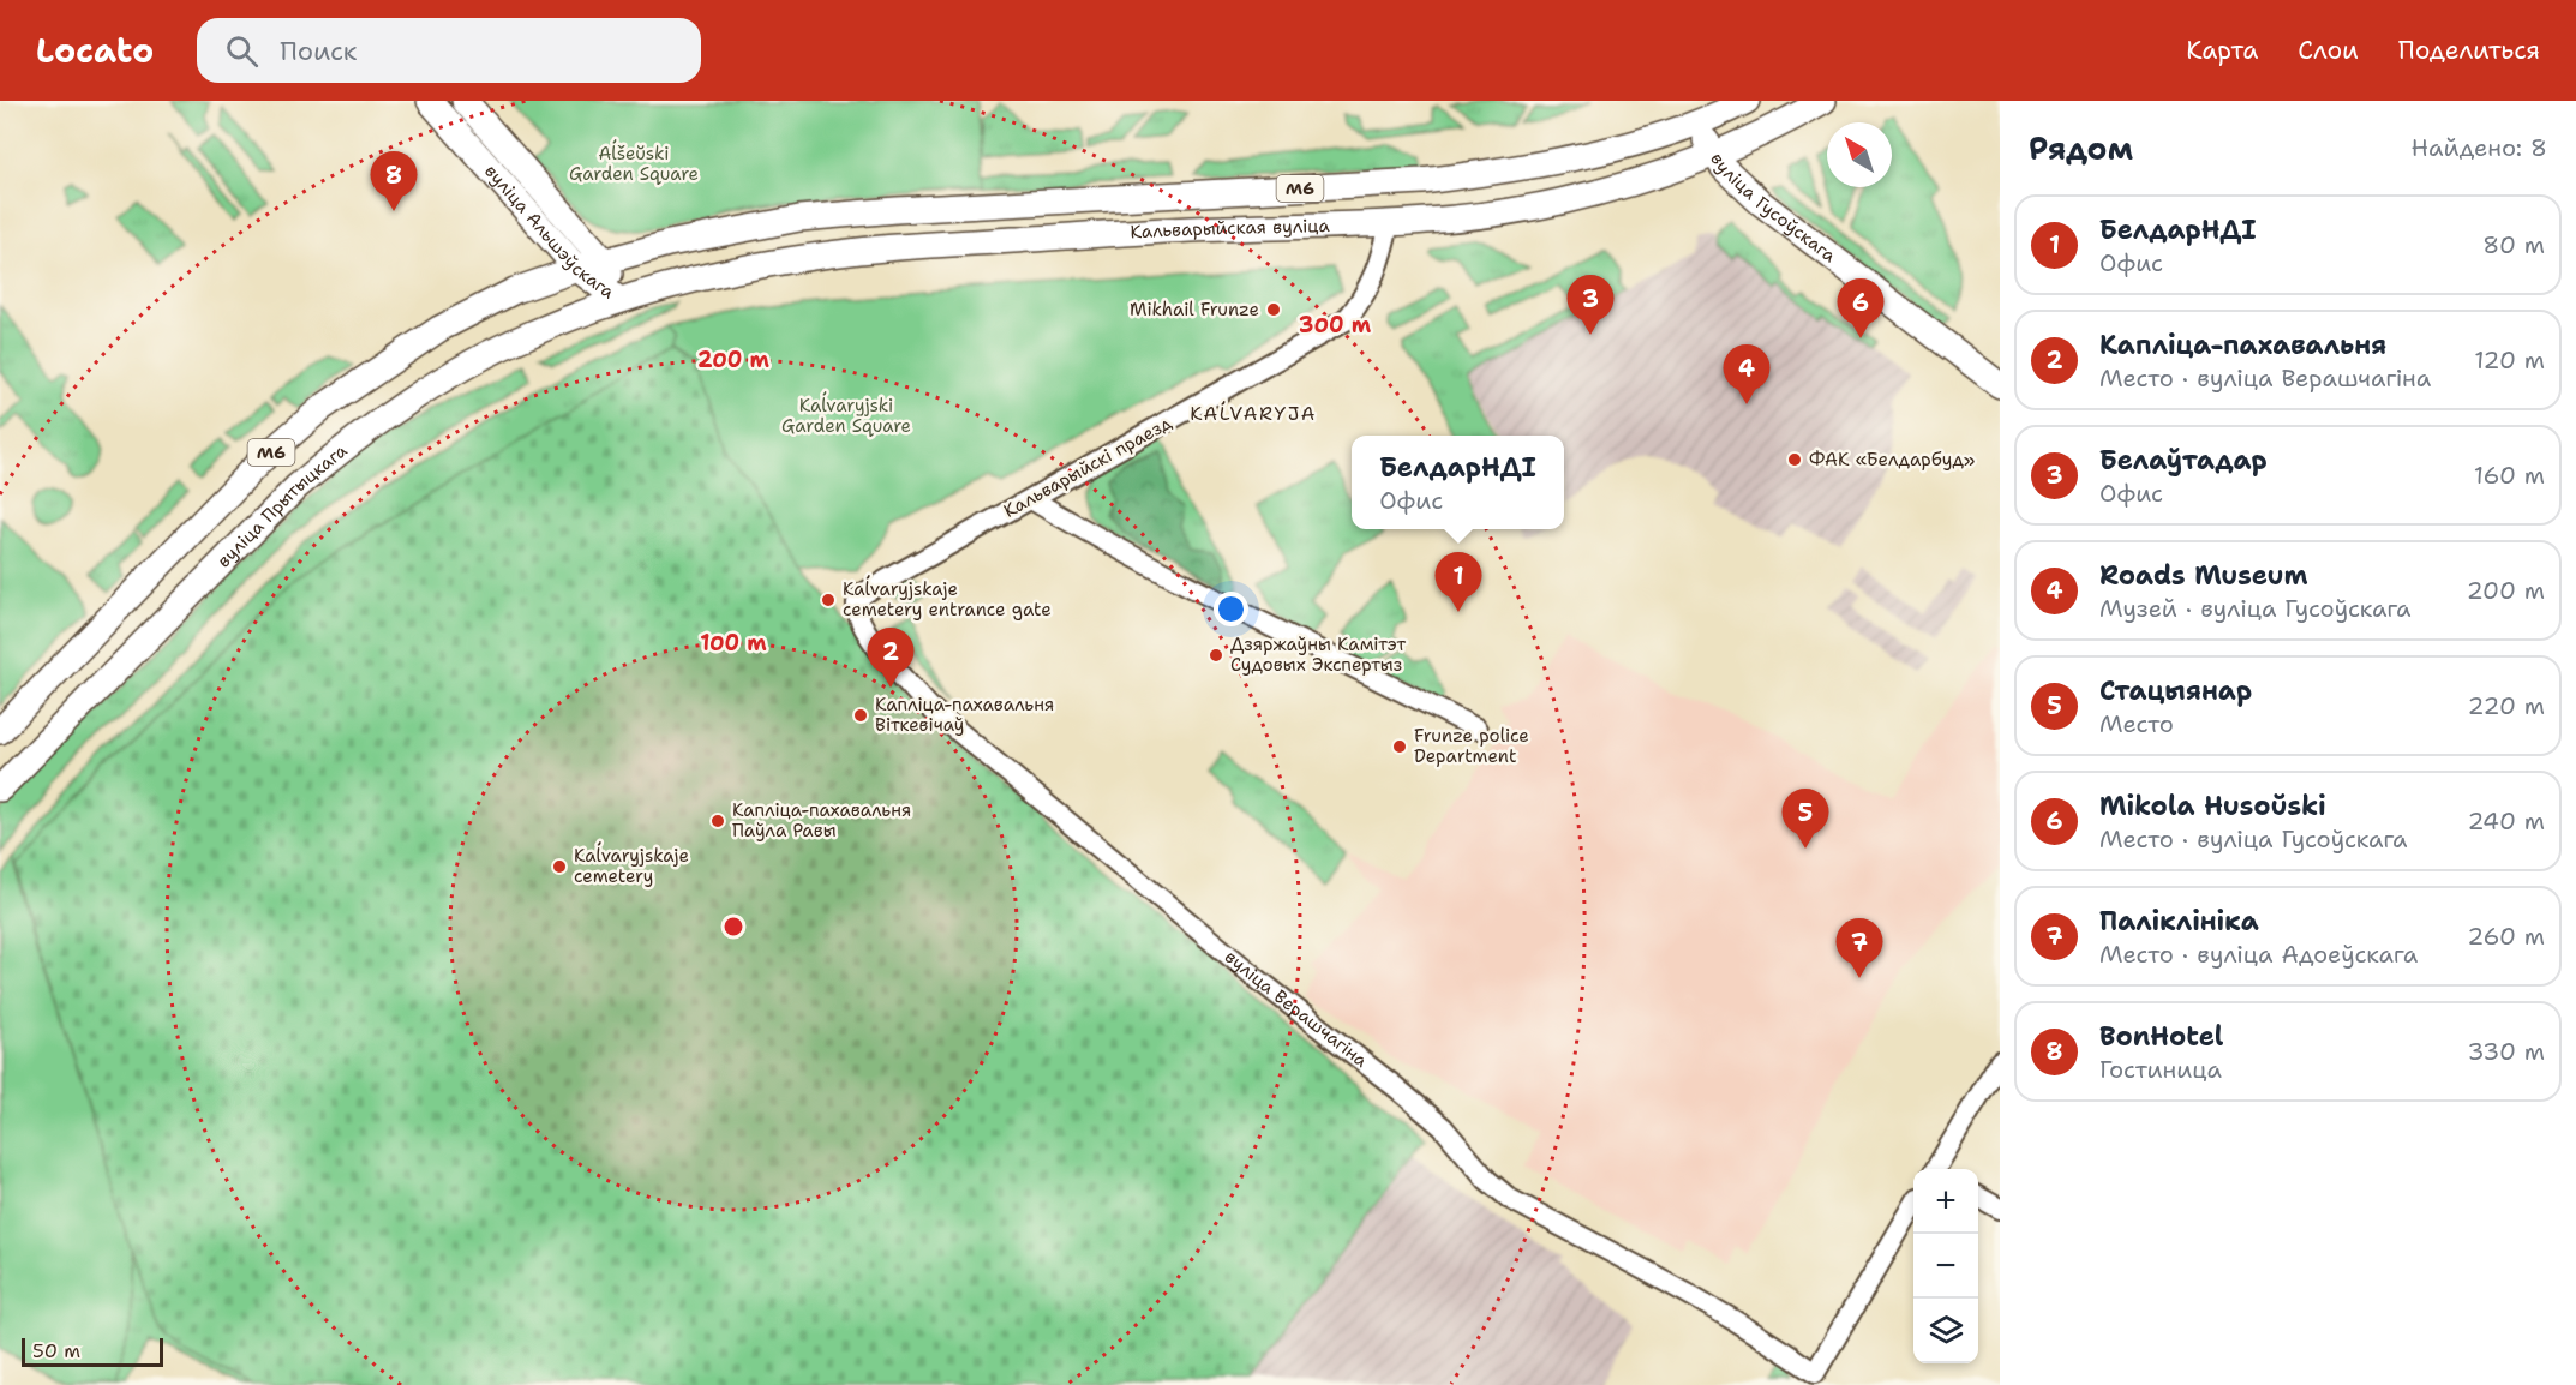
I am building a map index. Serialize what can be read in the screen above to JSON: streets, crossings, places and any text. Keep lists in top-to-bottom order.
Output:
{
  "streets": {
    "main road": [
      "М6",
      "вуліца Гусоўскага",
      "Кальварыйская вуліца",
      "вуліца Альшэўскага",
      "вуліца Прытыцкага"
    ],
    "street": ["Кальварыйскі праезд", "вуліца Верашчагіна"]
  },
  "crossings": [
    ["М6", "Кальварыйская вуліца"],
    ["М6", "вуліца Альшэўскага"],
    ["вуліца Гусоўскага", "Кальварыйская вуліца"],
    ["Кальварыйская вуліца", "вуліца Альшэўскага"],
    ["Кальварыйская вуліца", "Кальварыйскі праезд"],
    ["Кальварыйская вуліца", "вуліца Прытыцкага"],
    ["вуліца Альшэўскага", "вуліца Прытыцкага"],
    ["Кальварыйскі праезд", "вуліца Верашчагіна"]
  ],
  "districts": ["KAĹVARYJA"],
  "parks": ["Aĺšeŭski Garden Square", "Kaĺvaryjski Garden Square"],
  "places": [
    "Mikhail Frunze",
    "ФАК «Белдарбуд»",
    "Kaĺvaryjskaje cemetery entrance gate",
    "Дзяржаўны Камітэт Судовых Экспертыз",
    "Капліца-пахавальня Віткевічаў",
    "Frunze police Department",
    "Капліца-пахавальня Паўла Равы",
    "Kaĺvaryjskaje cemetery"
  ],
  "scale_bar": "50 m",
  "north": "top left",
  "page": {
    "header": "Locato",
    "search": "Поиск",
    "nav": ["Карта", "Слои", "Поделиться"],
    "heading": ["Рядом", "Найдено: 8"],
    "pins": [
      "8",
      "3",
      "6",
      "4",
      "1",
      "2",
      "5",
      "7"
    ],
    "list": [
      {
        "mark": "1",
        "name": "БелдарНДI",
        "note": "Офис",
        "value": "80 m"
      },
      {
        "mark": "2",
        "name": "Капліца-пахавальня",
        "note": "Место · вуліца Верашчагіна",
        "value": "120 m"
      },
      {
        "mark": "3",
        "name": "Белаўтадар",
        "note": "Офис",
        "value": "160 m"
      },
      {
        "mark": "4",
        "name": "Roads Museum",
        "note": "Музей · вуліца Гусоўскага",
        "value": "200 m"
      },
      {
        "mark": "5",
        "name": "Стацыянар",
        "note": "Место",
        "value": "220 m"
      },
      {
        "mark": "6",
        "name": "Mikola Husoŭski",
        "note": "Место · вуліца Гусоўскага",
        "value": "240 m"
      },
      {
        "mark": "7",
        "name": "Паліклініка",
        "note": "Место · вуліца Адоеўскага",
        "value": "260 m"
      },
      {
        "mark": "8",
        "name": "BonHotel",
        "note": "Гостиница",
        "value": "330 m"
      }
    ],
    "popup": ["БелдарНДI", "Офис"],
    "map_buttons": ["+", "−"],
    "scale": "50 m"
  },
  "rings": ["300 m", "200 m", "100 m"]
}
